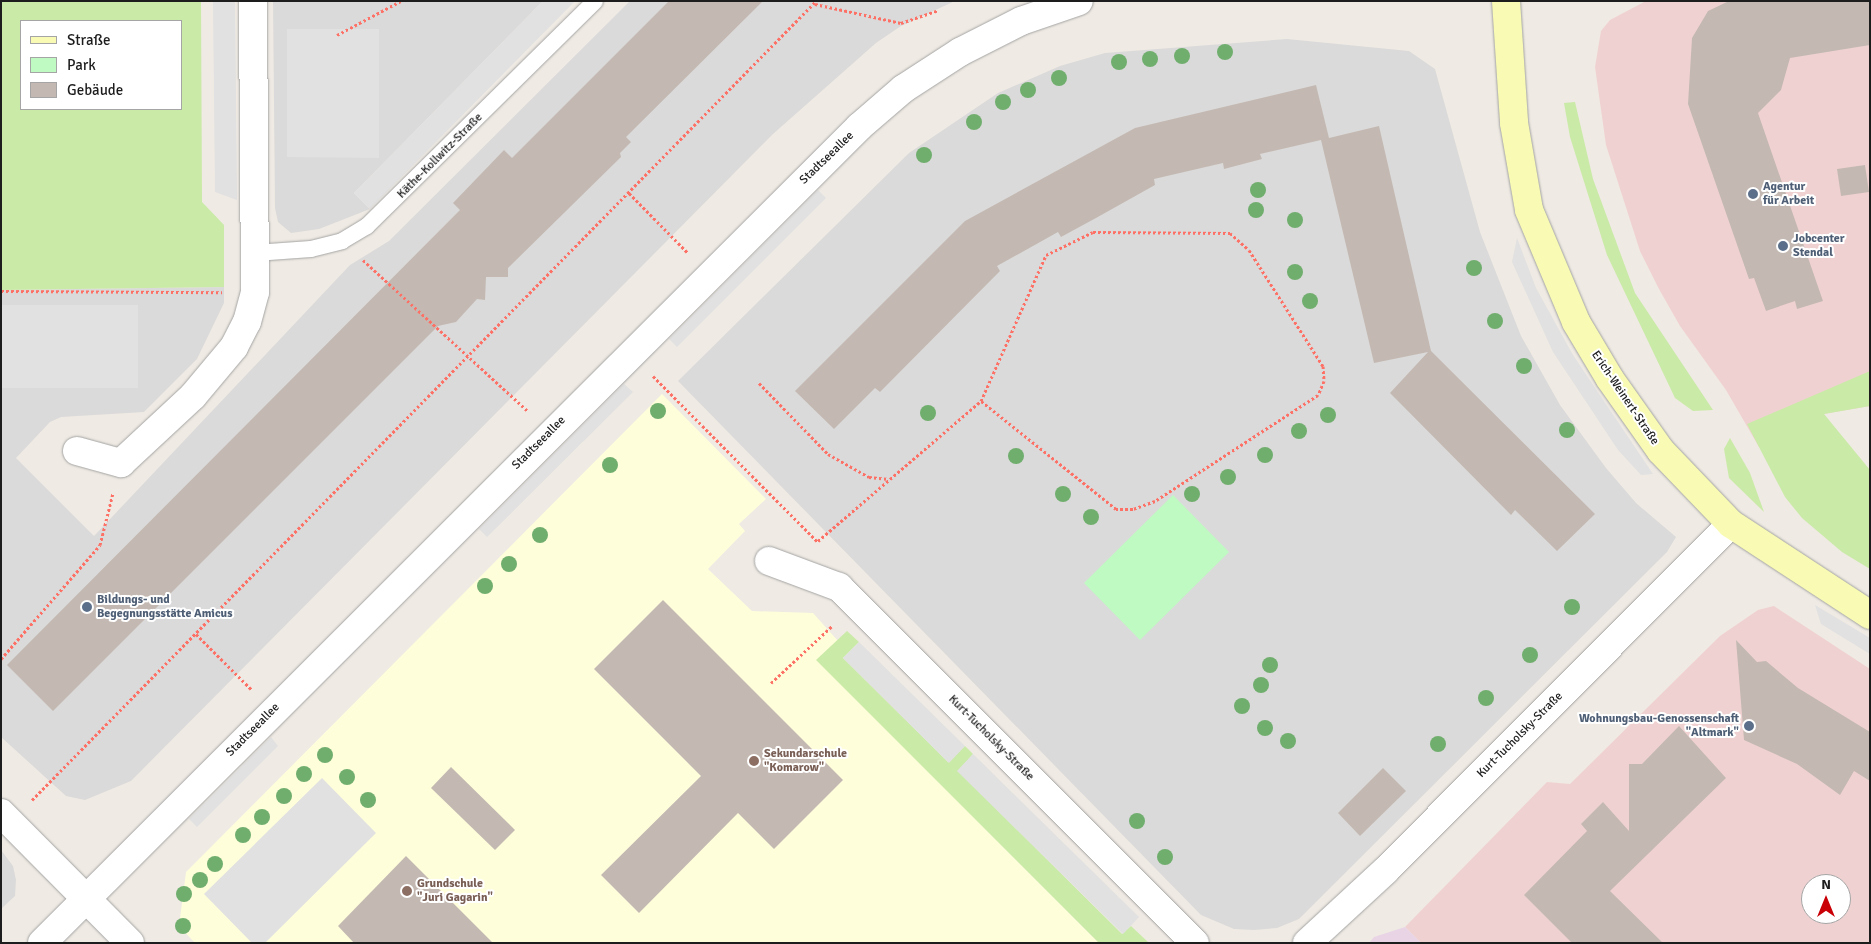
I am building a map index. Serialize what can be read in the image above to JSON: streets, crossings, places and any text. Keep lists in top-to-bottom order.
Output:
{
  "streets": {
    "street": ["Stadtseeallee", "Erich-Weinert-Straße", "Kurt-Tucholsky-Straße"],
    "lane": ["Käthe-Kollwitz-Straße"]
  },
  "crossings": [
    ["Erich-Weinert-Straße", "Kurt-Tucholsky-Straße"]
  ],
  "places": [
    "Agentur für Arbeit",
    "Jobcenter Stendal",
    "Bildungs- und Begegnungsstätte Amicus",
    "Wohnungsbau-Genossenschaft \"Altmark\"",
    "Sekundarschule \"Komarow\"",
    "Grundschule \"Juri Gagarin\""
  ],
  "legend": ["Straße", "Park", "Gebäude"],
  "north": "top"
}
